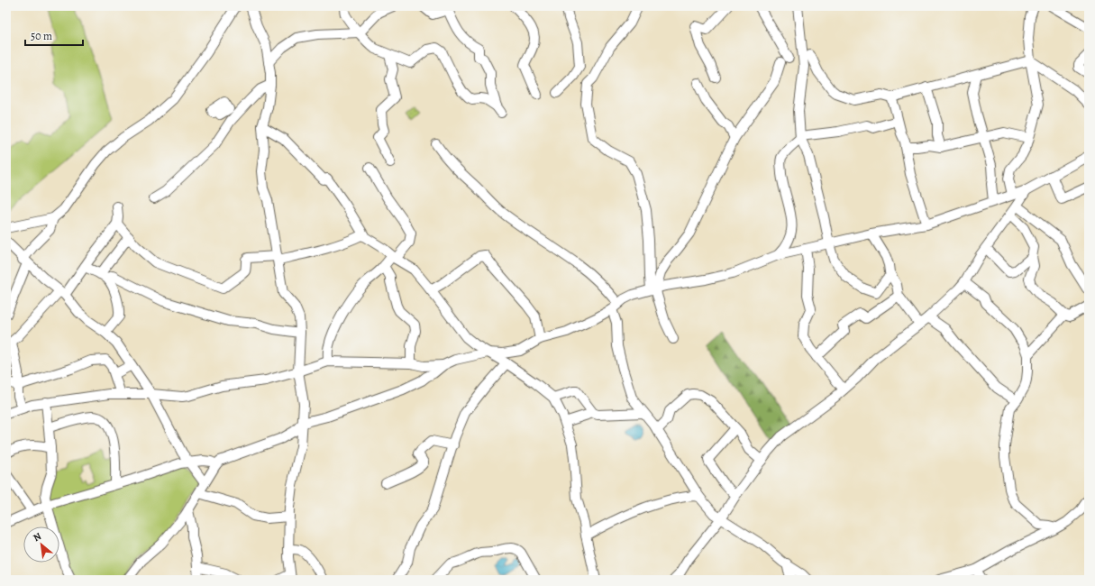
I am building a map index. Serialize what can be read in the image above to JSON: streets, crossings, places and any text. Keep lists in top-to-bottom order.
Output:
{
  "scale_bar": "50 m",
  "north": "top left"
}
